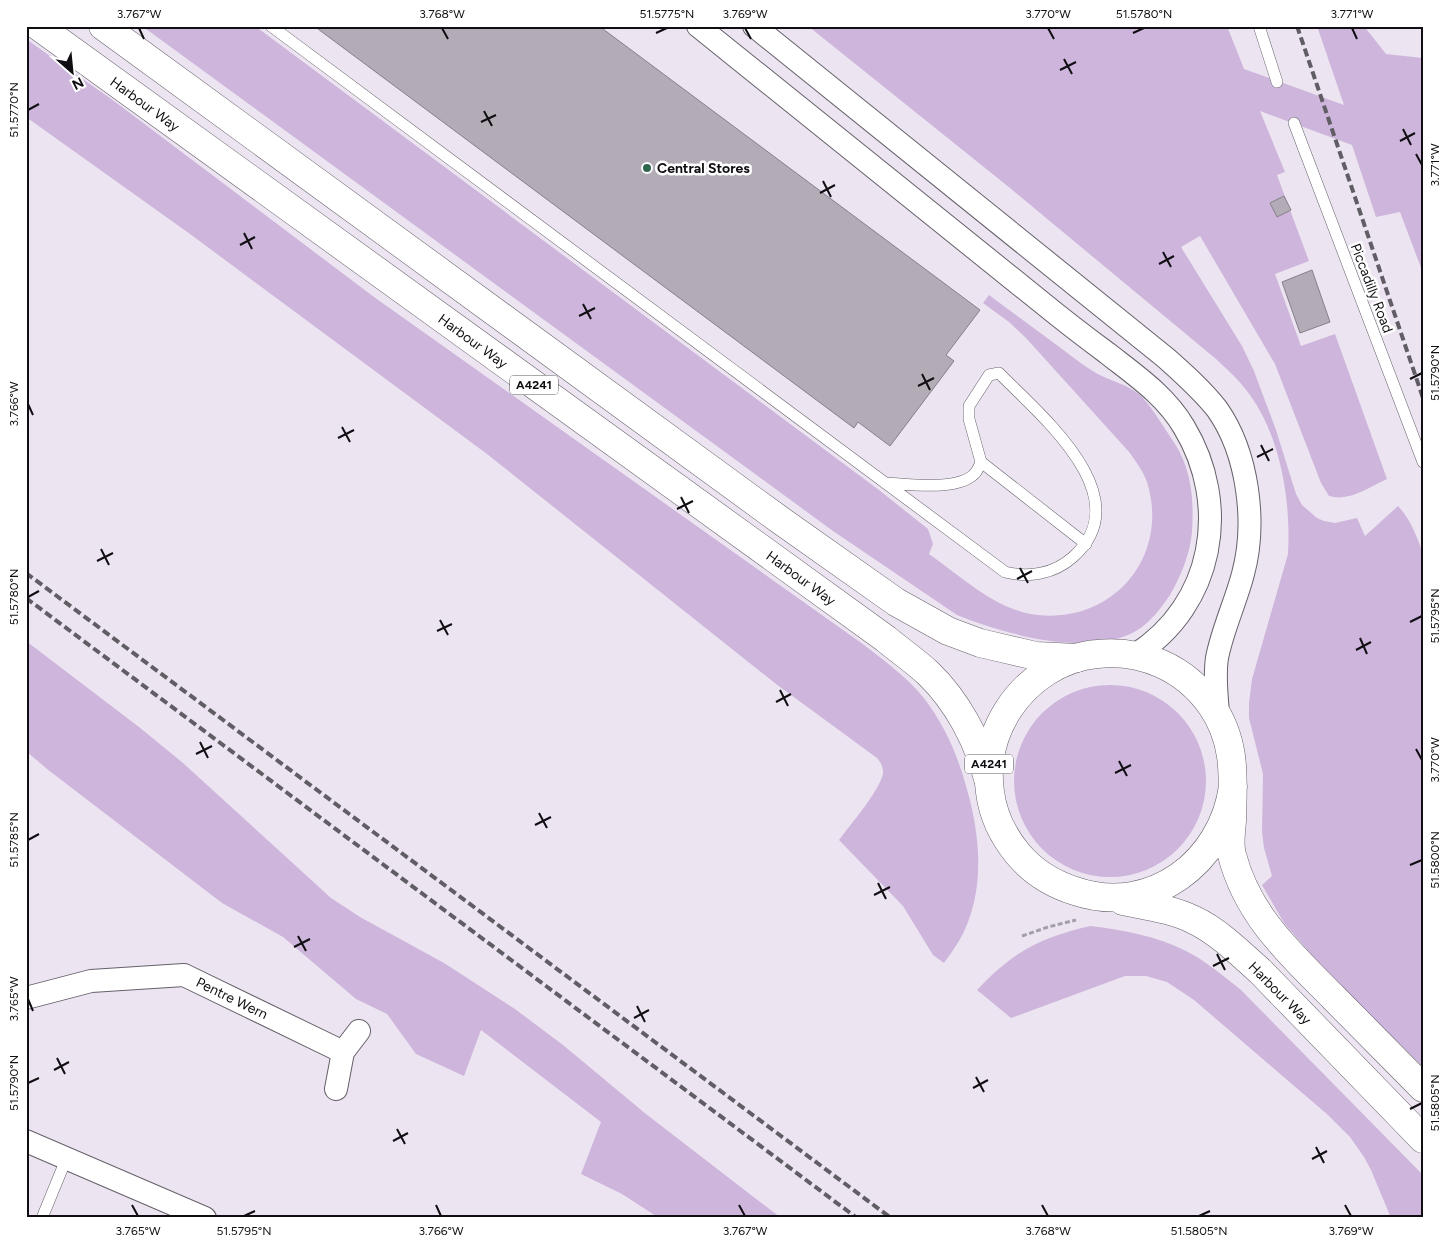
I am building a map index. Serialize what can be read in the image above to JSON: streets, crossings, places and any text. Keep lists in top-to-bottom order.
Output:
{
  "streets": {
    "main road": ["Harbour Way", "A4241"],
    "street": ["Pentre Wern"],
    "lane": ["Piccadilly Road"]
  },
  "crossings": [
    ["Harbour Way", "A4241"]
  ],
  "places": ["Central Stores"],
  "north": "bottom right",
  "coordinates": [
    "3.767°W",
    "3.768°W",
    "51.5775°N",
    "3.769°W",
    "3.770°W",
    "51.5780°N",
    "3.771°W",
    "51.5770°N",
    "51.5790°N",
    "3.766°W",
    "51.5795°N",
    "51.5785°N",
    "51.5800°N",
    "3.765°W",
    "51.5805°N"
  ]
}
